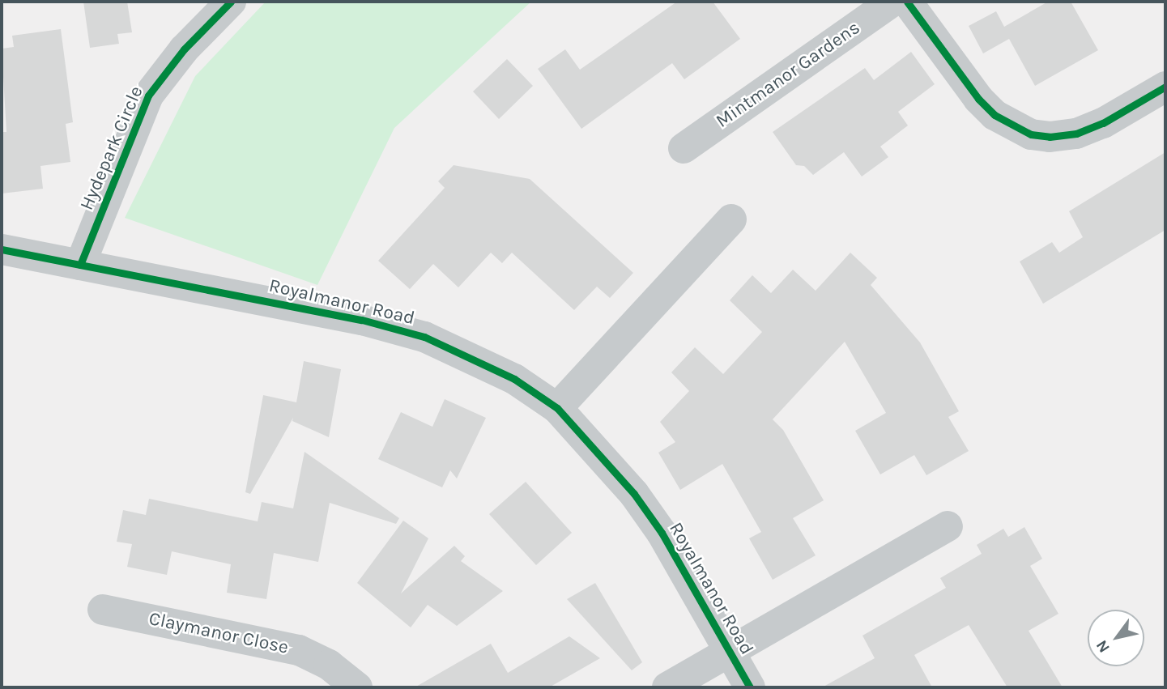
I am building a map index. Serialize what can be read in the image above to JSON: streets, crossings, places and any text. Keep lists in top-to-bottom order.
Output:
{
  "streets": {
    "street": [
      "Mintmanor Gardens",
      "Hydepark Circle",
      "Royalmanor Road",
      "Claymanor Close"
    ]
  },
  "crossings": [
    ["Hydepark Circle", "Royalmanor Road"]
  ],
  "north": "bottom left"
}
